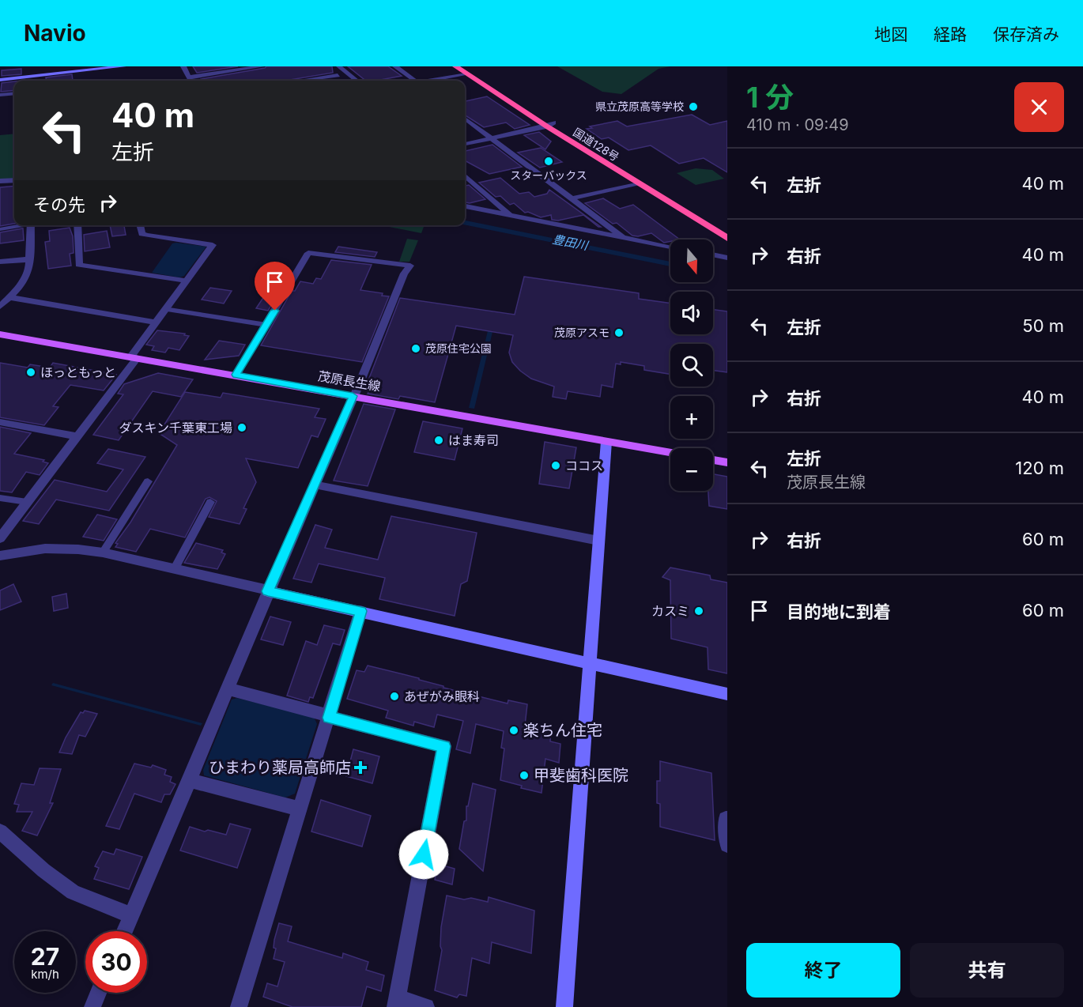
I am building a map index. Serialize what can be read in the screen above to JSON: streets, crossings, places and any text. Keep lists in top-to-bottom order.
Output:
{
  "streets": {
    "highway": ["国道128号"],
    "main road": ["茂原長生線"]
  },
  "water": ["豊田川"],
  "places": {
    "other": [
      "県立茂原高等学校",
      "スターバックス",
      "茂原アスモ",
      "茂原住宅公園",
      "ほっともっと",
      "ダスキン千葉東工場",
      "はま寿司",
      "ココス",
      "カスミ",
      "あぜがみ眼科",
      "楽ちん住宅",
      "甲斐歯科医院"
    ],
    "health": ["ひまわり薬局高師店"]
  },
  "north": "bottom",
  "page": {
    "header": "Navio",
    "nav": ["地図", "経路", "保存済み"],
    "heading": ["1 分", "410 m · 09:49"],
    "turn": ["40 m", "左折"],
    "list": [
      {
        "name": "左折",
        "value": "40 m"
      },
      {
        "name": "右折",
        "value": "40 m"
      },
      {
        "name": "左折",
        "value": "50 m"
      },
      {
        "name": "右折",
        "value": "40 m"
      },
      {
        "name": "左折",
        "note": "茂原長生線",
        "value": "120 m"
      },
      {
        "name": "右折",
        "value": "60 m"
      },
      {
        "name": "目的地に到着",
        "value": "60 m"
      }
    ],
    "then": "その先",
    "map_buttons": ["+", "−"],
    "speed": "27 km/h",
    "limit": "30",
    "buttons": ["終了", "共有"]
  }
}
